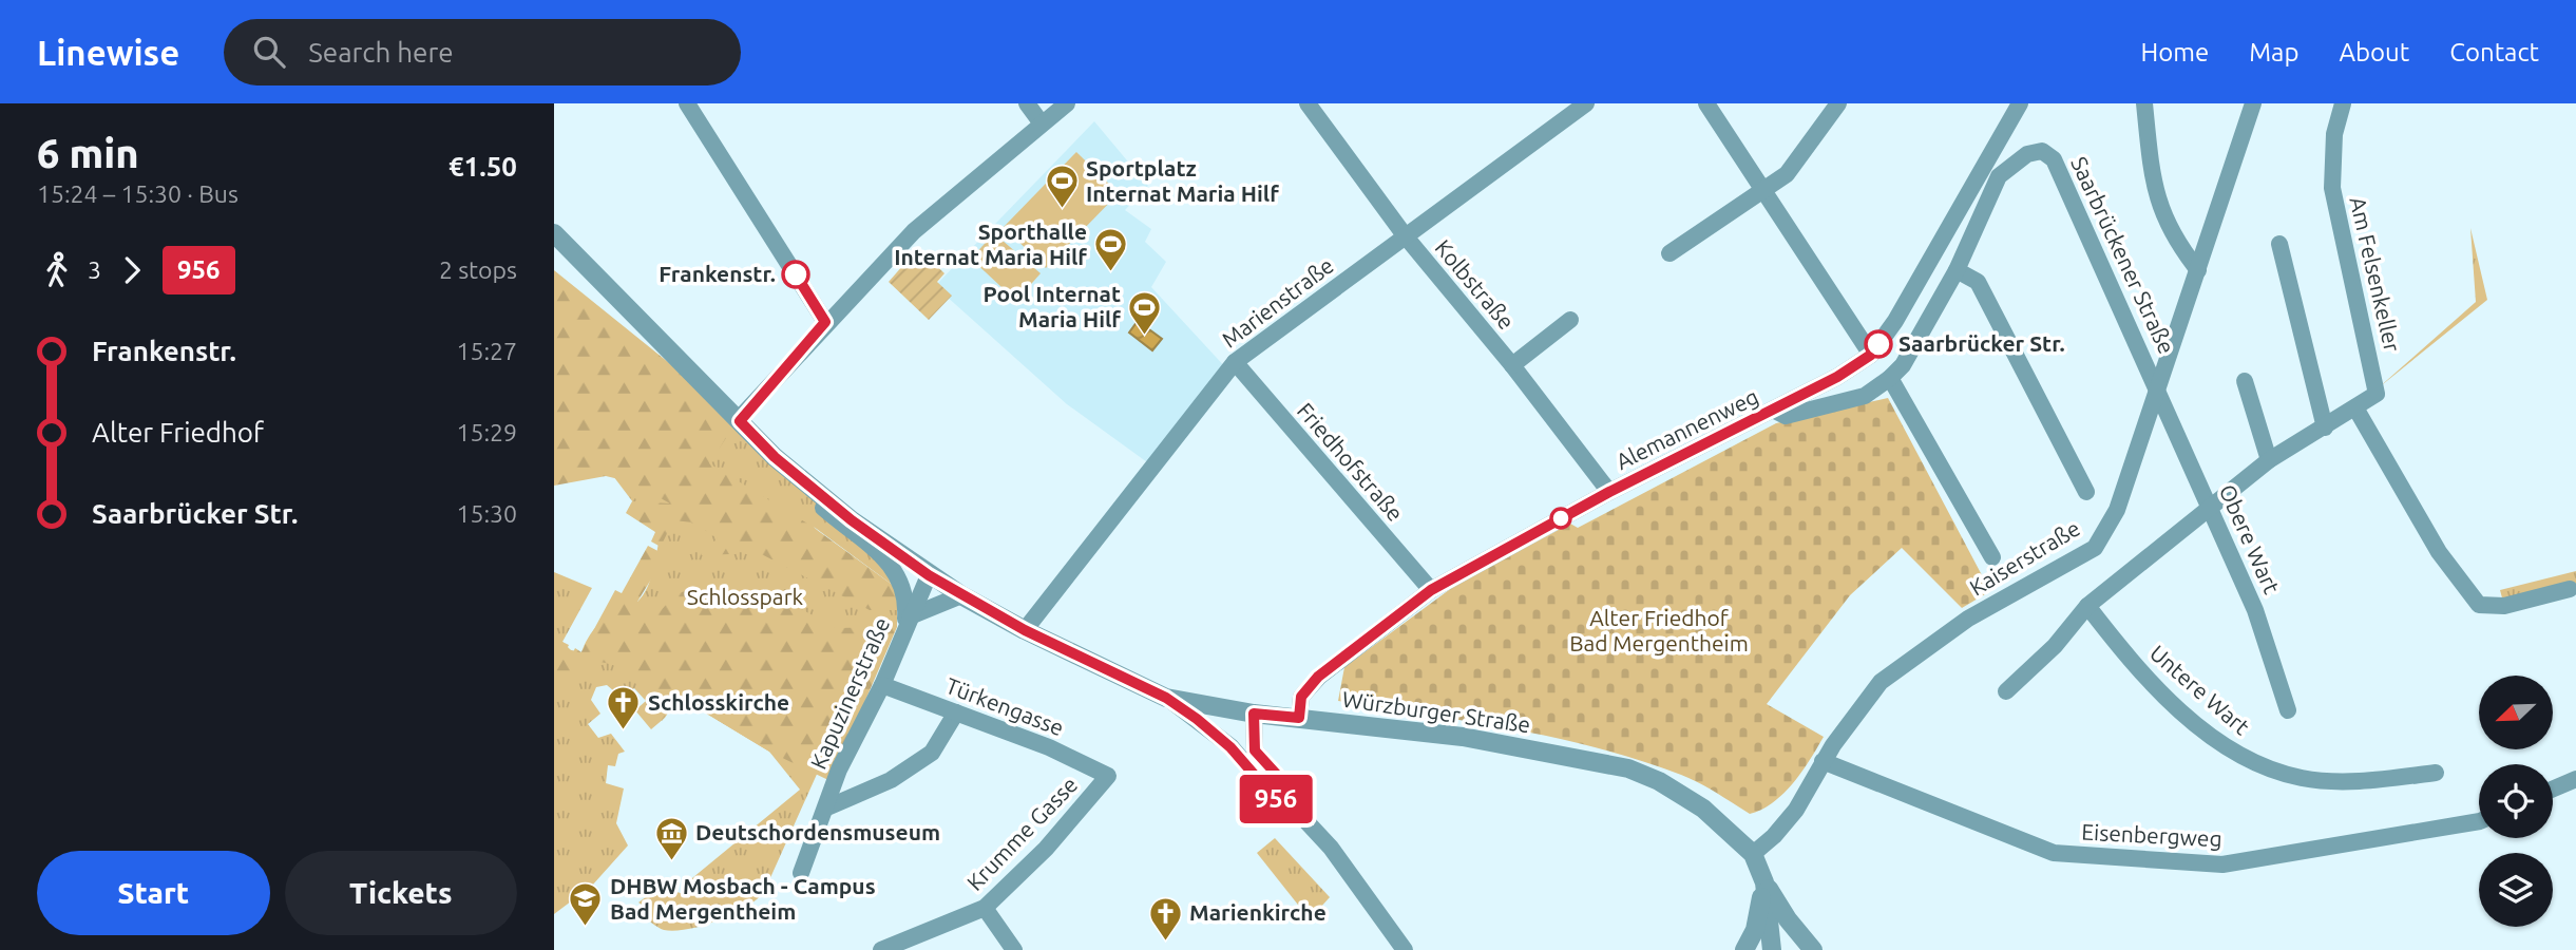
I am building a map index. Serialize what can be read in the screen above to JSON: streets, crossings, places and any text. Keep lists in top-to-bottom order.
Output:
{
  "streets": {
    "street": [
      "Saarbrückener Straße",
      "Am Felsenkeller",
      "Kolbstraße",
      "Marienstraße",
      "Alemannenweg",
      "Friedhofstraße",
      "Obere Wart",
      "Kaiserstraße",
      "Untere Wart",
      "Kapuzinerstraße",
      "Türkengasse",
      "Würzburger Straße",
      "Krumme Gasse",
      "Eisenbergweg"
    ]
  },
  "crossings": [
    ["Saarbrückener Straße", "Alemannenweg"],
    ["Saarbrückener Straße", "Obere Wart"],
    ["Saarbrückener Straße", "Kaiserstraße"],
    ["Am Felsenkeller", "Obere Wart"],
    ["Kolbstraße", "Marienstraße"],
    ["Kolbstraße", "Alemannenweg"],
    ["Marienstraße", "Friedhofstraße"],
    ["Marienstraße", "Würzburger Straße"],
    ["Alemannenweg", "Friedhofstraße"],
    ["Alemannenweg", "Würzburger Straße"],
    ["Obere Wart", "Kaiserstraße"],
    ["Kaiserstraße", "Würzburger Straße"],
    ["Kaiserstraße", "Eisenbergweg"],
    ["Kapuzinerstraße", "Türkengasse"],
    ["Kapuzinerstraße", "Würzburger Straße"],
    ["Türkengasse", "Krumme Gasse"]
  ],
  "parks": ["Schlosspark", "Alter Friedhof Bad Mergentheim"],
  "places": {
    "sports": ["Sportplatz Internat Maria Hilf", "Sporthalle Internat Maria Hilf", "Pool Internat Maria Hilf"],
    "other": ["Frankenstr.", "Saarbrücker Str."],
    "church": ["Schlosskirche", "Marienkirche"],
    "museum": ["Deutschordensmuseum"],
    "school or university": ["DHBW Mosbach - Campus Bad Mergentheim"]
  },
  "lines": ["bus line 956"],
  "north": "bottom left",
  "page": {
    "header": "Linewise",
    "search": "Search here",
    "nav": [
      "Home",
      "Map",
      "About",
      "Contact"
    ],
    "heading": ["6 min", "15:24 – 15:30 · Bus", "€1.50"],
    "on_map": "956",
    "legs": ["3", "956", "2 stops"],
    "list": [
      {
        "name": "Frankenstr.",
        "value": "15:27"
      },
      {
        "name": "Alter Friedhof",
        "value": "15:29"
      },
      {
        "name": "Saarbrücker Str.",
        "value": "15:30"
      }
    ],
    "buttons": ["Start", "Tickets"]
  }
}
